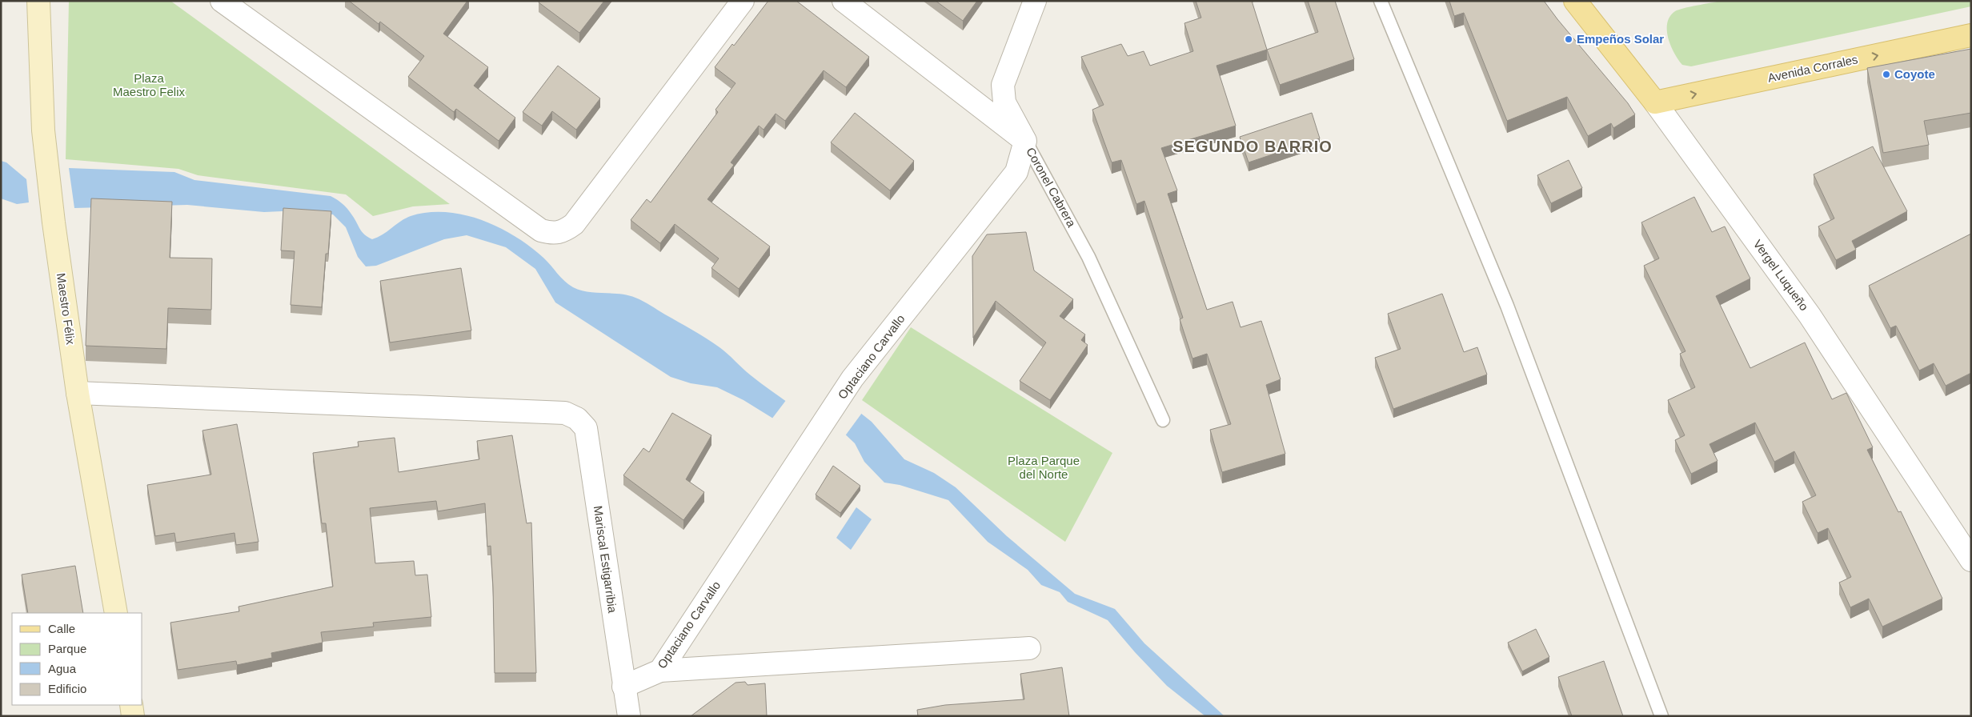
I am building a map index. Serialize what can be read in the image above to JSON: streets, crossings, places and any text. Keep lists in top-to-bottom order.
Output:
{
  "streets": {
    "main road": ["Avenida Corrales", "Vergel Luqueño"],
    "street": [
      "Coronel Cabrera",
      "Maestro Félix",
      "Optaciano Carvallo",
      "Mariscal Estigarribia"
    ]
  },
  "crossings": [
    ["Avenida Corrales", "Vergel Luqueño"],
    ["Coronel Cabrera", "Optaciano Carvallo"],
    ["Maestro Félix", "Mariscal Estigarribia"],
    ["Optaciano Carvallo", "Mariscal Estigarribia"]
  ],
  "one_way": ["Avenida Corrales"],
  "districts": ["SEGUNDO BARRIO"],
  "parks": ["Plaza Maestro Felix", "Plaza Parque del Norte"],
  "places": ["Empeños Solar", "Coyote"],
  "legend": [
    "Calle",
    "Parque",
    "Agua",
    "Edificio"
  ]
}
